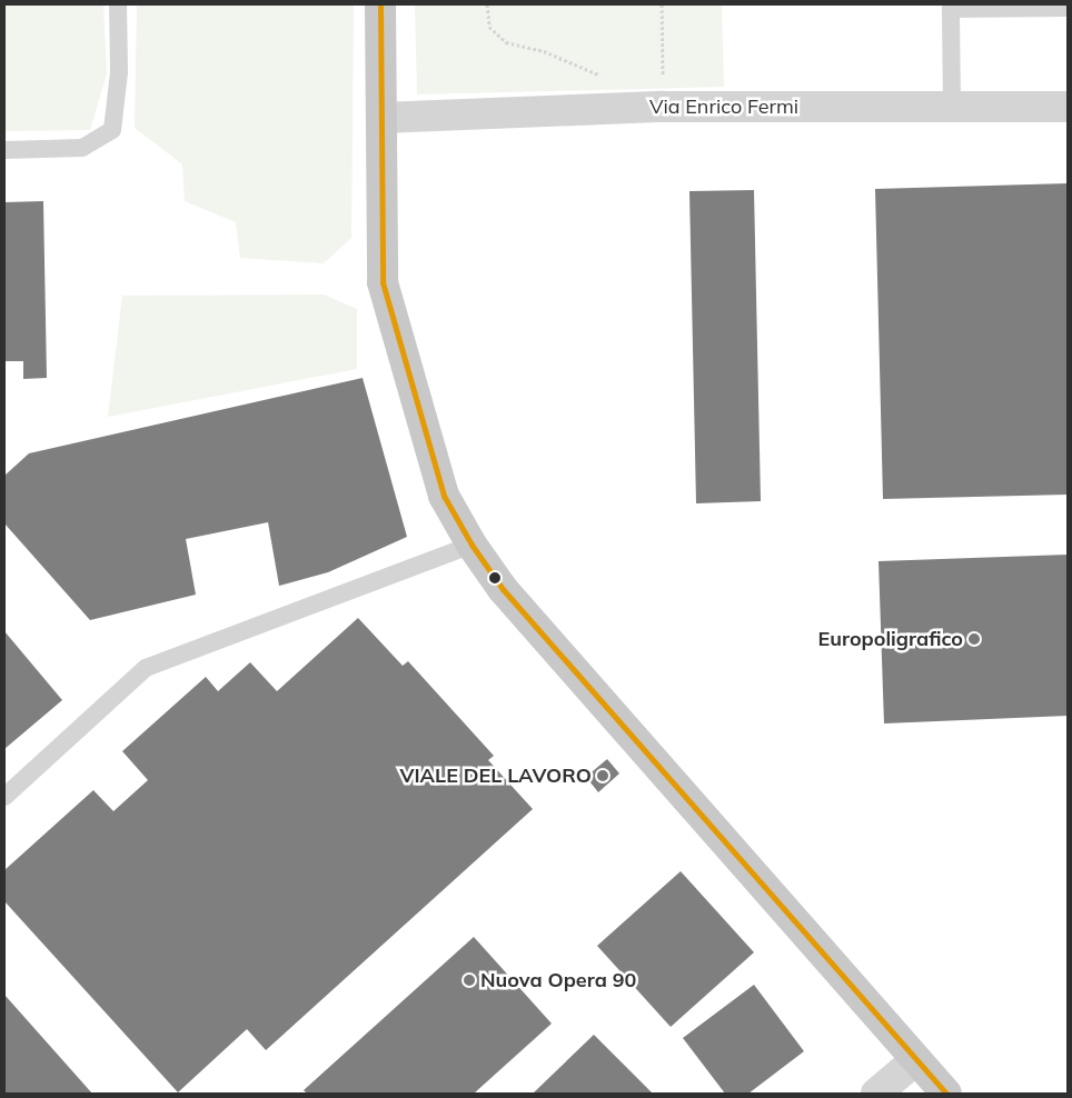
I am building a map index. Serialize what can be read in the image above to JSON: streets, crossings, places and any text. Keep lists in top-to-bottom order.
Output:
{
  "streets": {
    "street": ["Via Enrico Fermi"]
  },
  "places": ["Europoligrafico", "VIALE DEL LAVORO", "Nuova Opera 90"]
}
